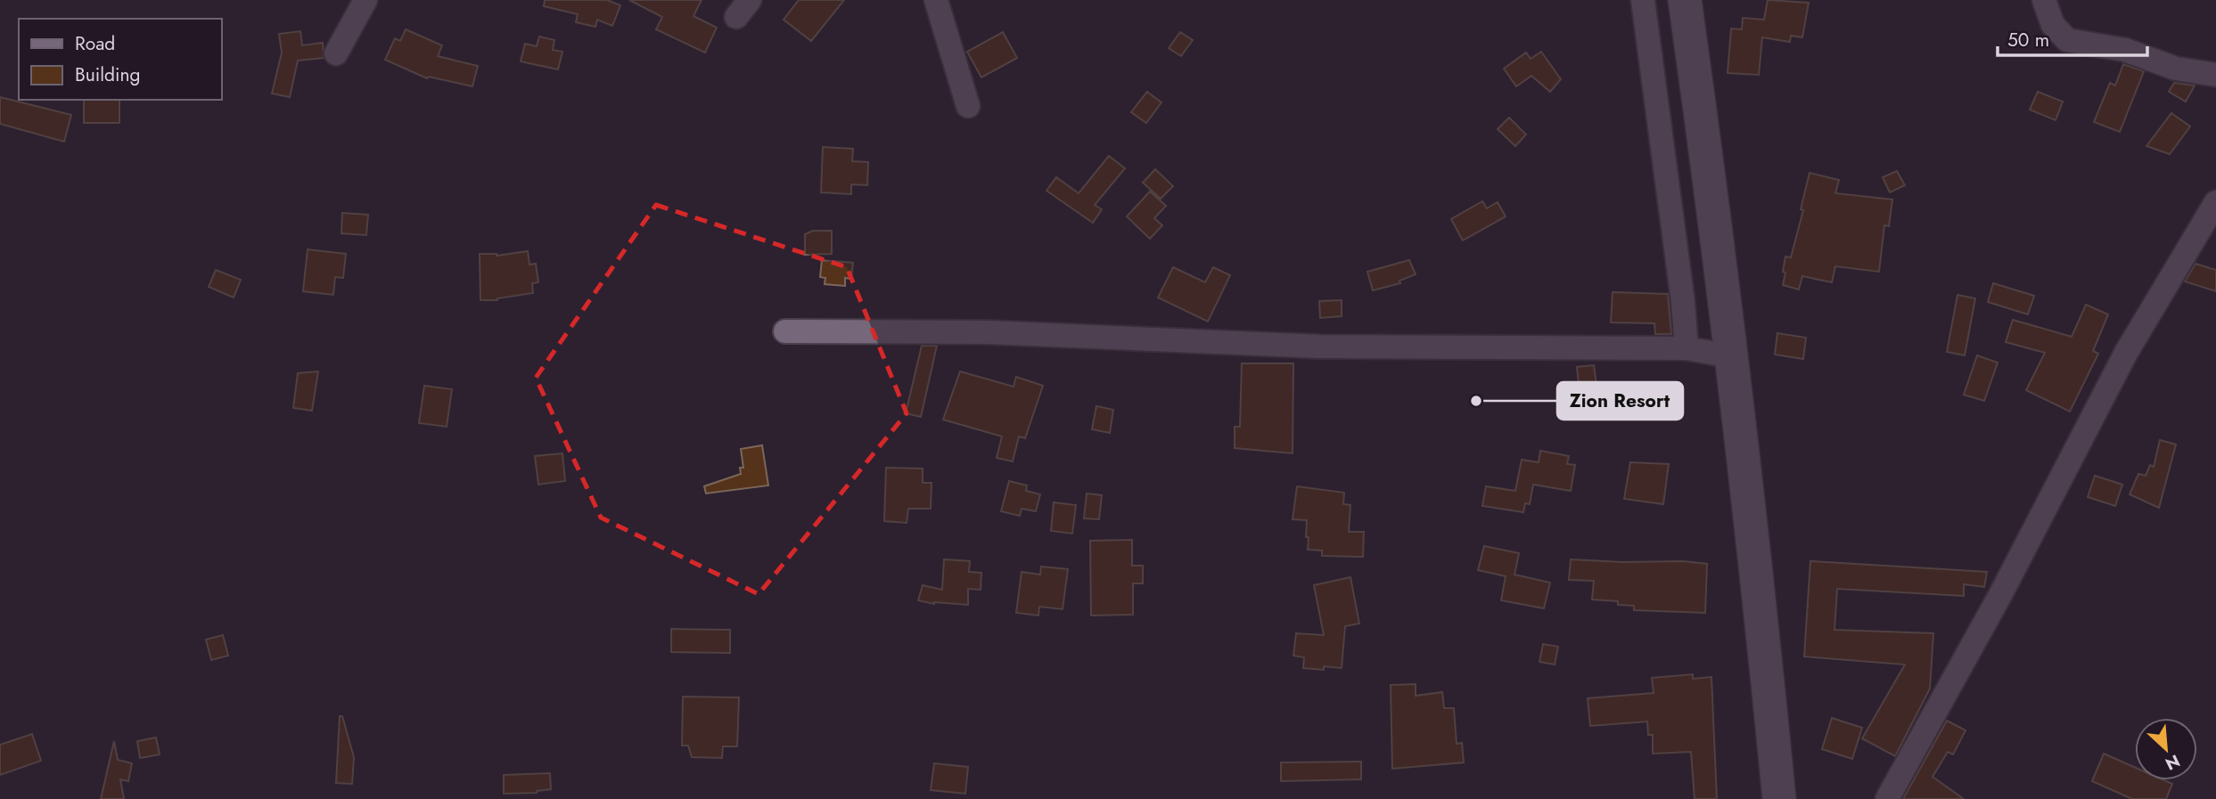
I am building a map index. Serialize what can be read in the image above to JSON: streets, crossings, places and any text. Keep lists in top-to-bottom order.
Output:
{
  "places": ["Zion Resort"],
  "legend": ["Road", "Building"],
  "scale_bar": "50 m",
  "north": "bottom right"
}
